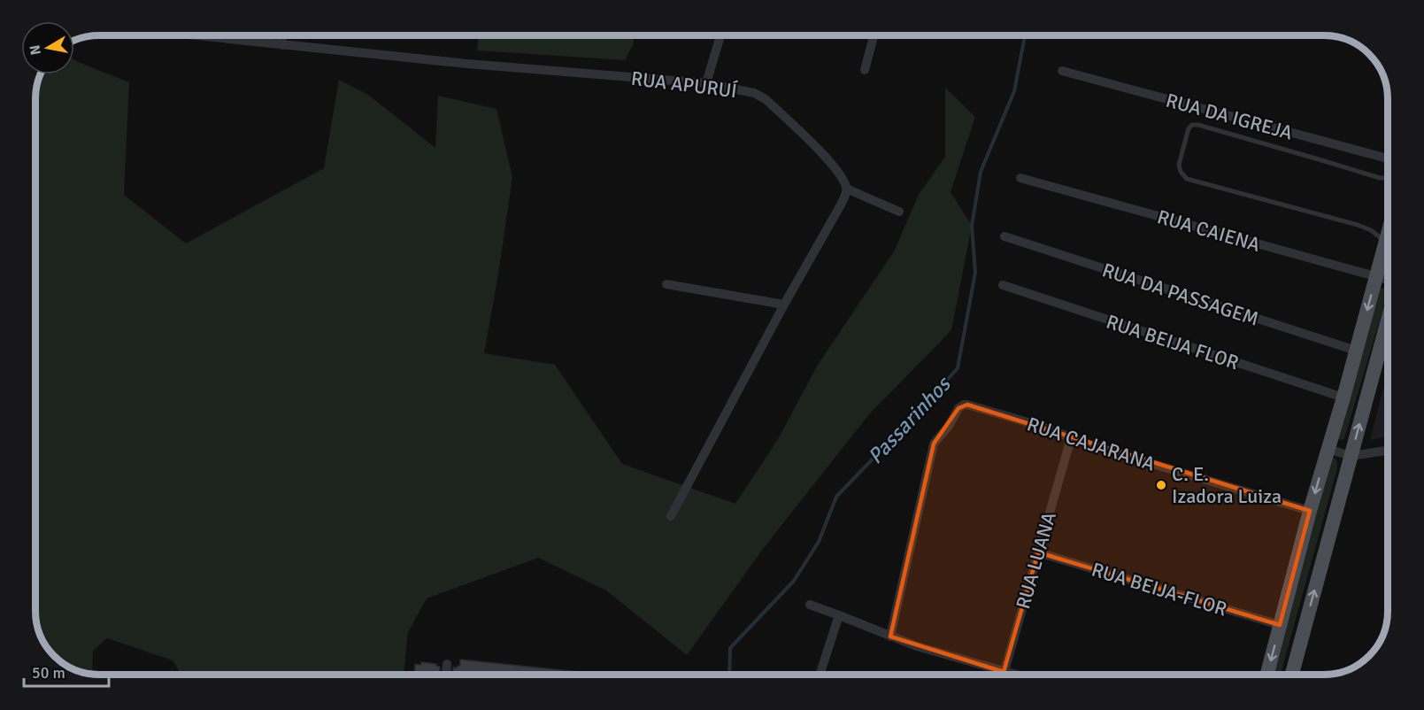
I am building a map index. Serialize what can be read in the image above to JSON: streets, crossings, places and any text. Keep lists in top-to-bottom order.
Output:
{
  "streets": {
    "street": [
      "RUA APURUÍ",
      "RUA DA IGREJA",
      "RUA CAIENA",
      "RUA DA PASSAGEM",
      "RUA BEIJA FLOR",
      "RUA CAJARANA",
      "RUA LUANA",
      "RUA BEIJA-FLOR"
    ]
  },
  "crossings": [
    ["RUA CAJARANA", "RUA LUANA"],
    ["RUA LUANA", "RUA BEIJA-FLOR"]
  ],
  "water": ["Passarinhos"],
  "places": ["C. E. Izadora Luiza"],
  "scale_bar": "50 m",
  "north": "left"
}
